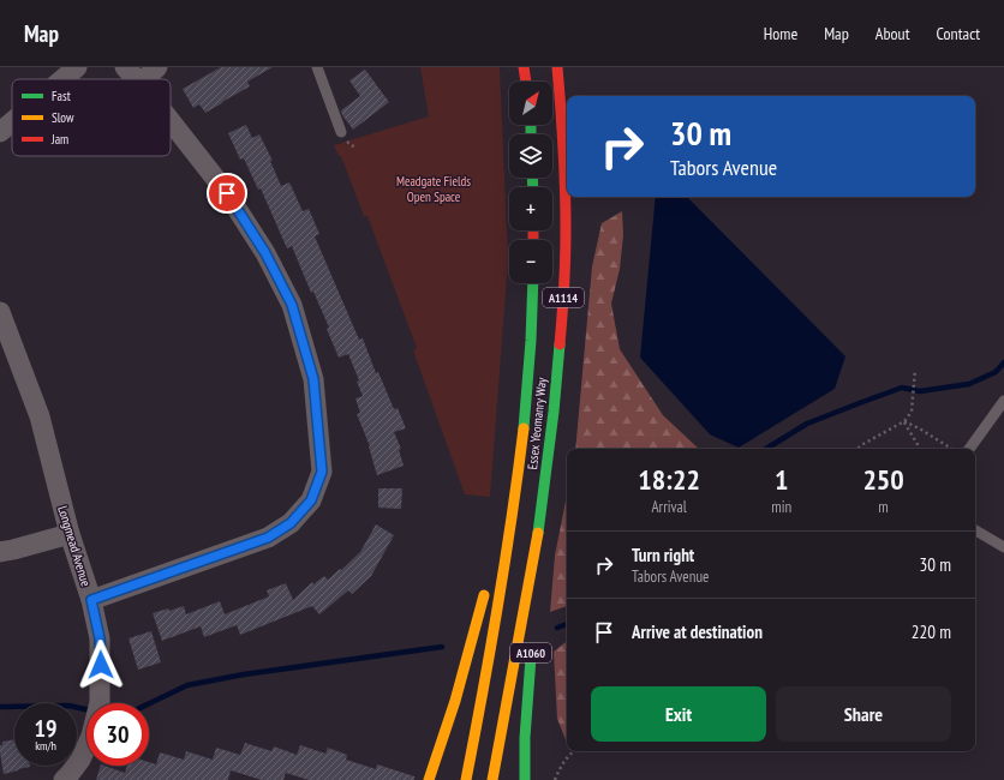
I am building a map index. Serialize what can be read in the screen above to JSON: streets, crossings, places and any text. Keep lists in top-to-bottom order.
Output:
{
  "streets": {
    "main road": ["A1114", "Essex Yeomanry Way", "A1060"],
    "street": ["Longmead Avenue"]
  },
  "crossings": [
    ["A1114", "Essex Yeomanry Way"]
  ],
  "parks": ["Meadgate Fields Open Space"],
  "legend": ["Fast", "Slow", "Jam"],
  "north": "top right",
  "page": {
    "header": "Map",
    "nav": [
      "Home",
      "Map",
      "About",
      "Contact"
    ],
    "map_buttons": ["+", "−"],
    "turn": ["30 m", "Tabors Avenue"],
    "eta": [
      "18:22",
      "Arrival",
      "1",
      "min",
      "250",
      "m"
    ],
    "list": [
      {
        "name": "Turn right",
        "note": "Tabors Avenue",
        "value": "30 m"
      },
      {
        "name": "Arrive at destination",
        "value": "220 m"
      }
    ],
    "buttons": ["Exit", "Share"],
    "speed": "19 km/h",
    "limit": "30"
  }
}
